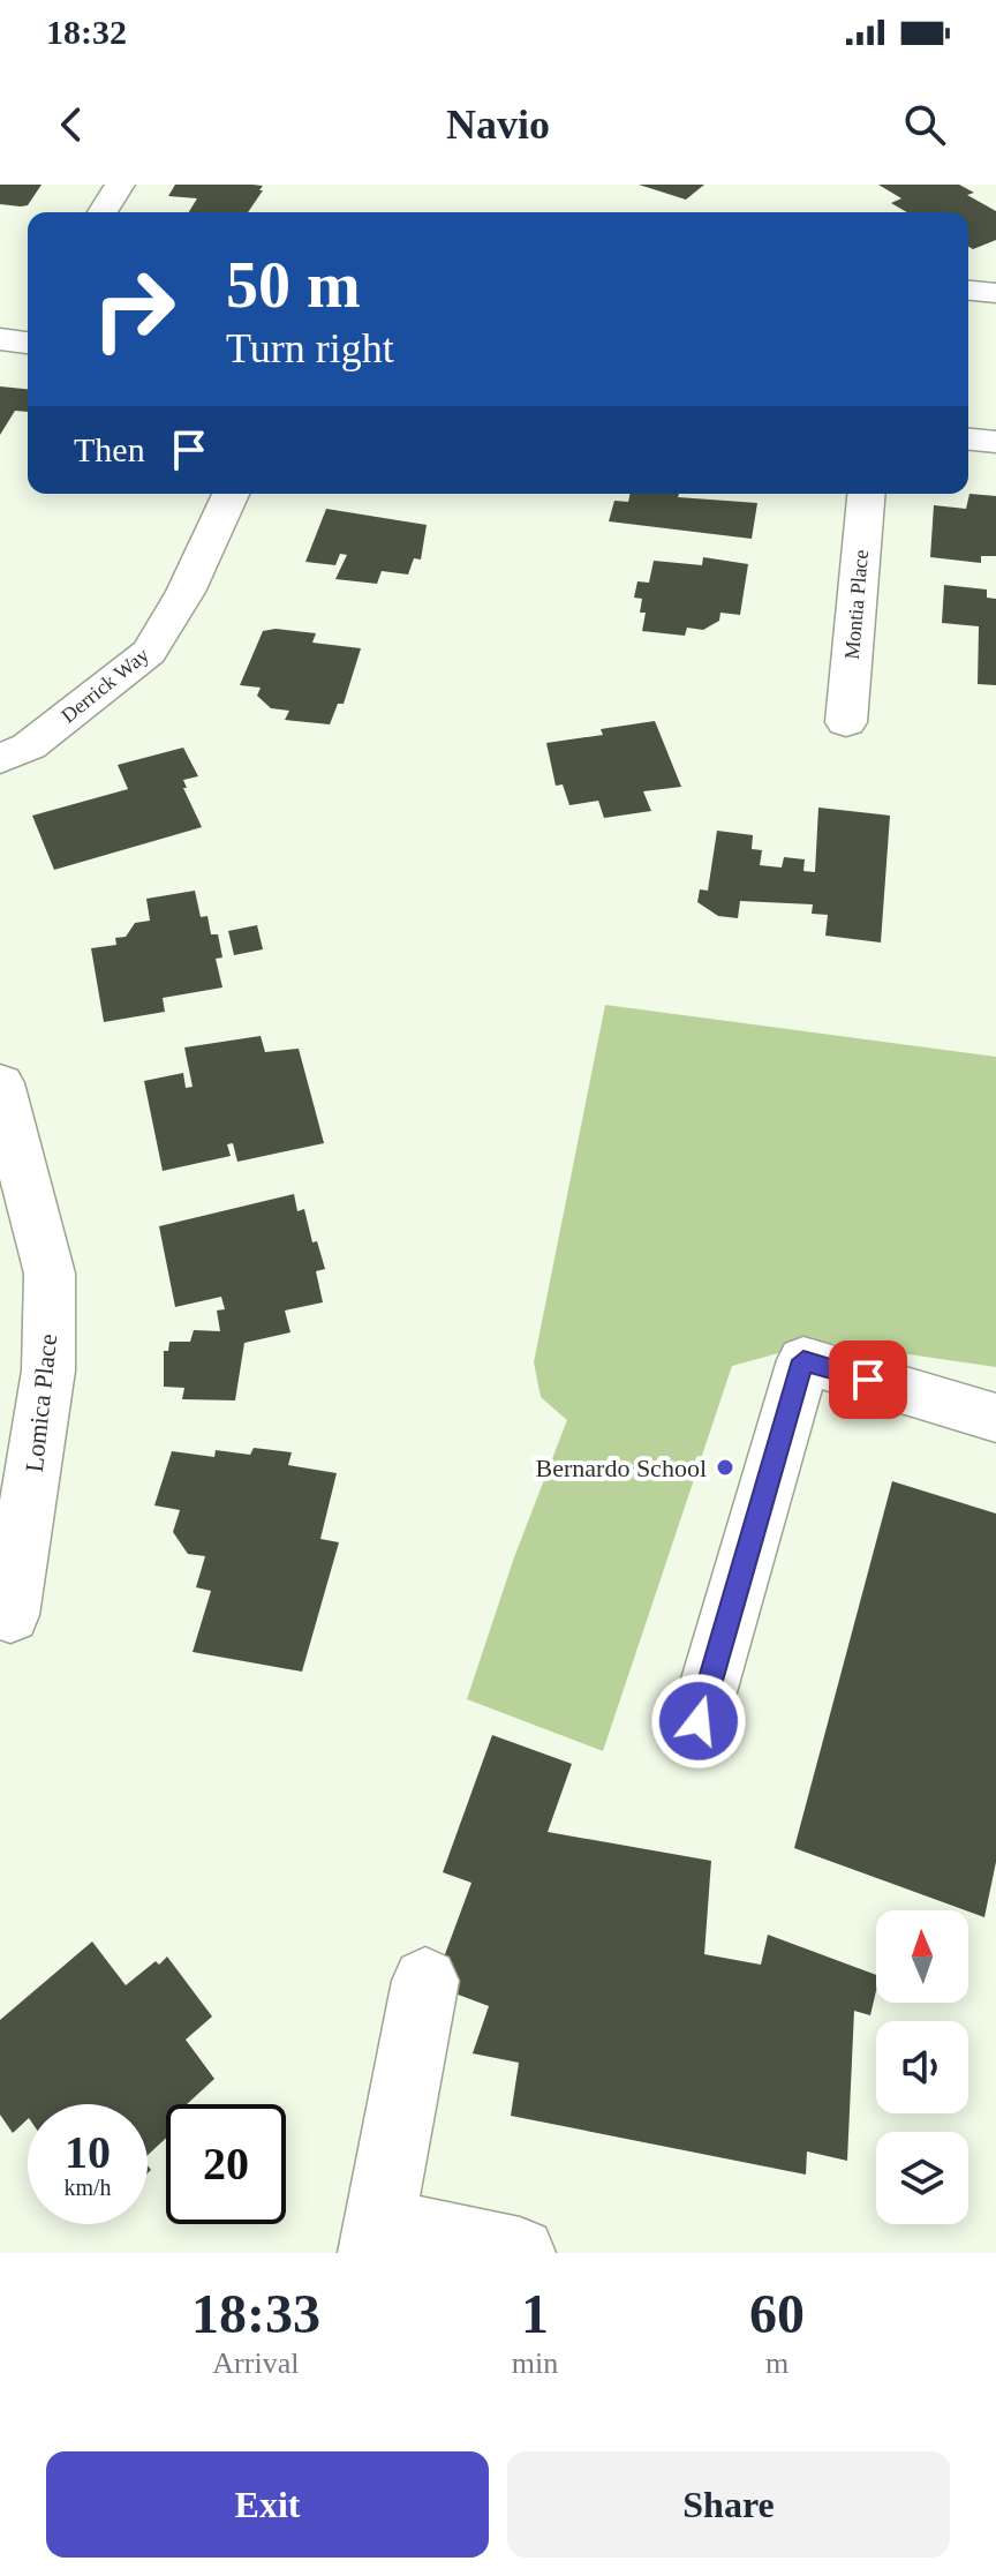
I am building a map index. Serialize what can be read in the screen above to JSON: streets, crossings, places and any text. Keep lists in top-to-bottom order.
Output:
{
  "streets": {
    "street": ["Montia Place", "Derrick Way", "Lomica Place"]
  },
  "places": ["Bernardo School"],
  "north": "top",
  "page": {
    "status": "18:32",
    "header": "Navio",
    "turn": ["50 m", "Turn right"],
    "then": "Then",
    "speed": "10 km/h",
    "limit": "20",
    "eta": [
      "18:33",
      "Arrival",
      "1",
      "min",
      "60",
      "m"
    ],
    "buttons": ["Exit", "Share"]
  }
}
